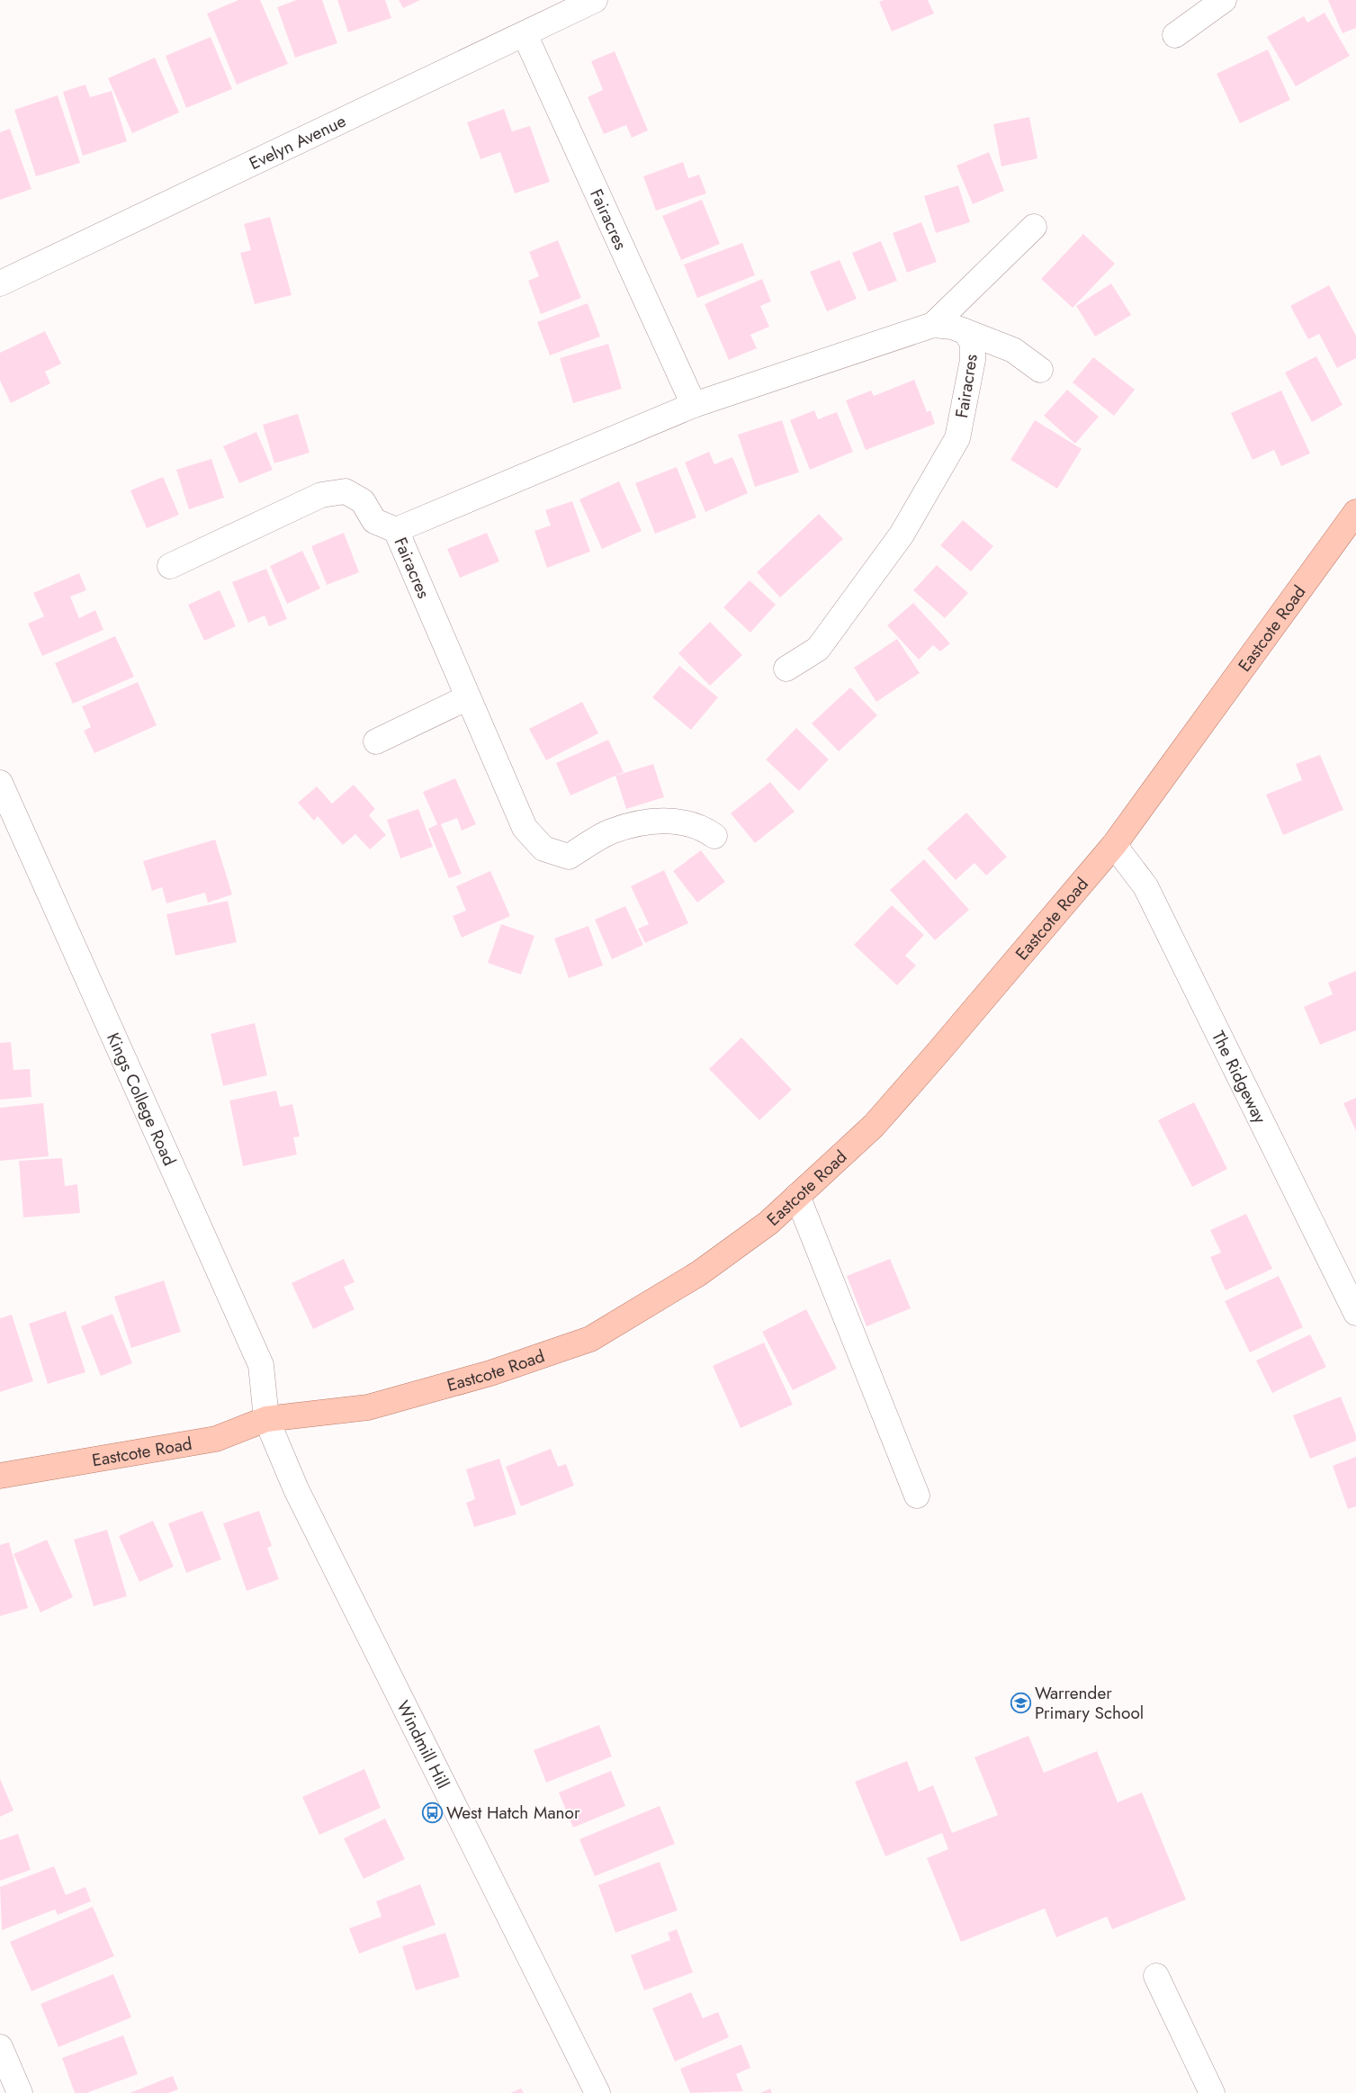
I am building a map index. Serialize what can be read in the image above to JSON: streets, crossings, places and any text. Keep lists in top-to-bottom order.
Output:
{
  "streets": {
    "main road": ["Eastcote Road"],
    "street": [
      "Evelyn Avenue",
      "Fairacres",
      "The Ridgeway",
      "Kings College Road",
      "Windmill Hill"
    ]
  },
  "crossings": [
    ["Evelyn Avenue", "Fairacres"],
    ["Eastcote Road", "The Ridgeway"],
    ["Eastcote Road", "Kings College Road"],
    ["Eastcote Road", "Windmill Hill"],
    ["Kings College Road", "Windmill Hill"]
  ],
  "places": {
    "school or university": ["Warrender Primary School"],
    "bus stop": ["West Hatch Manor"]
  }
}
